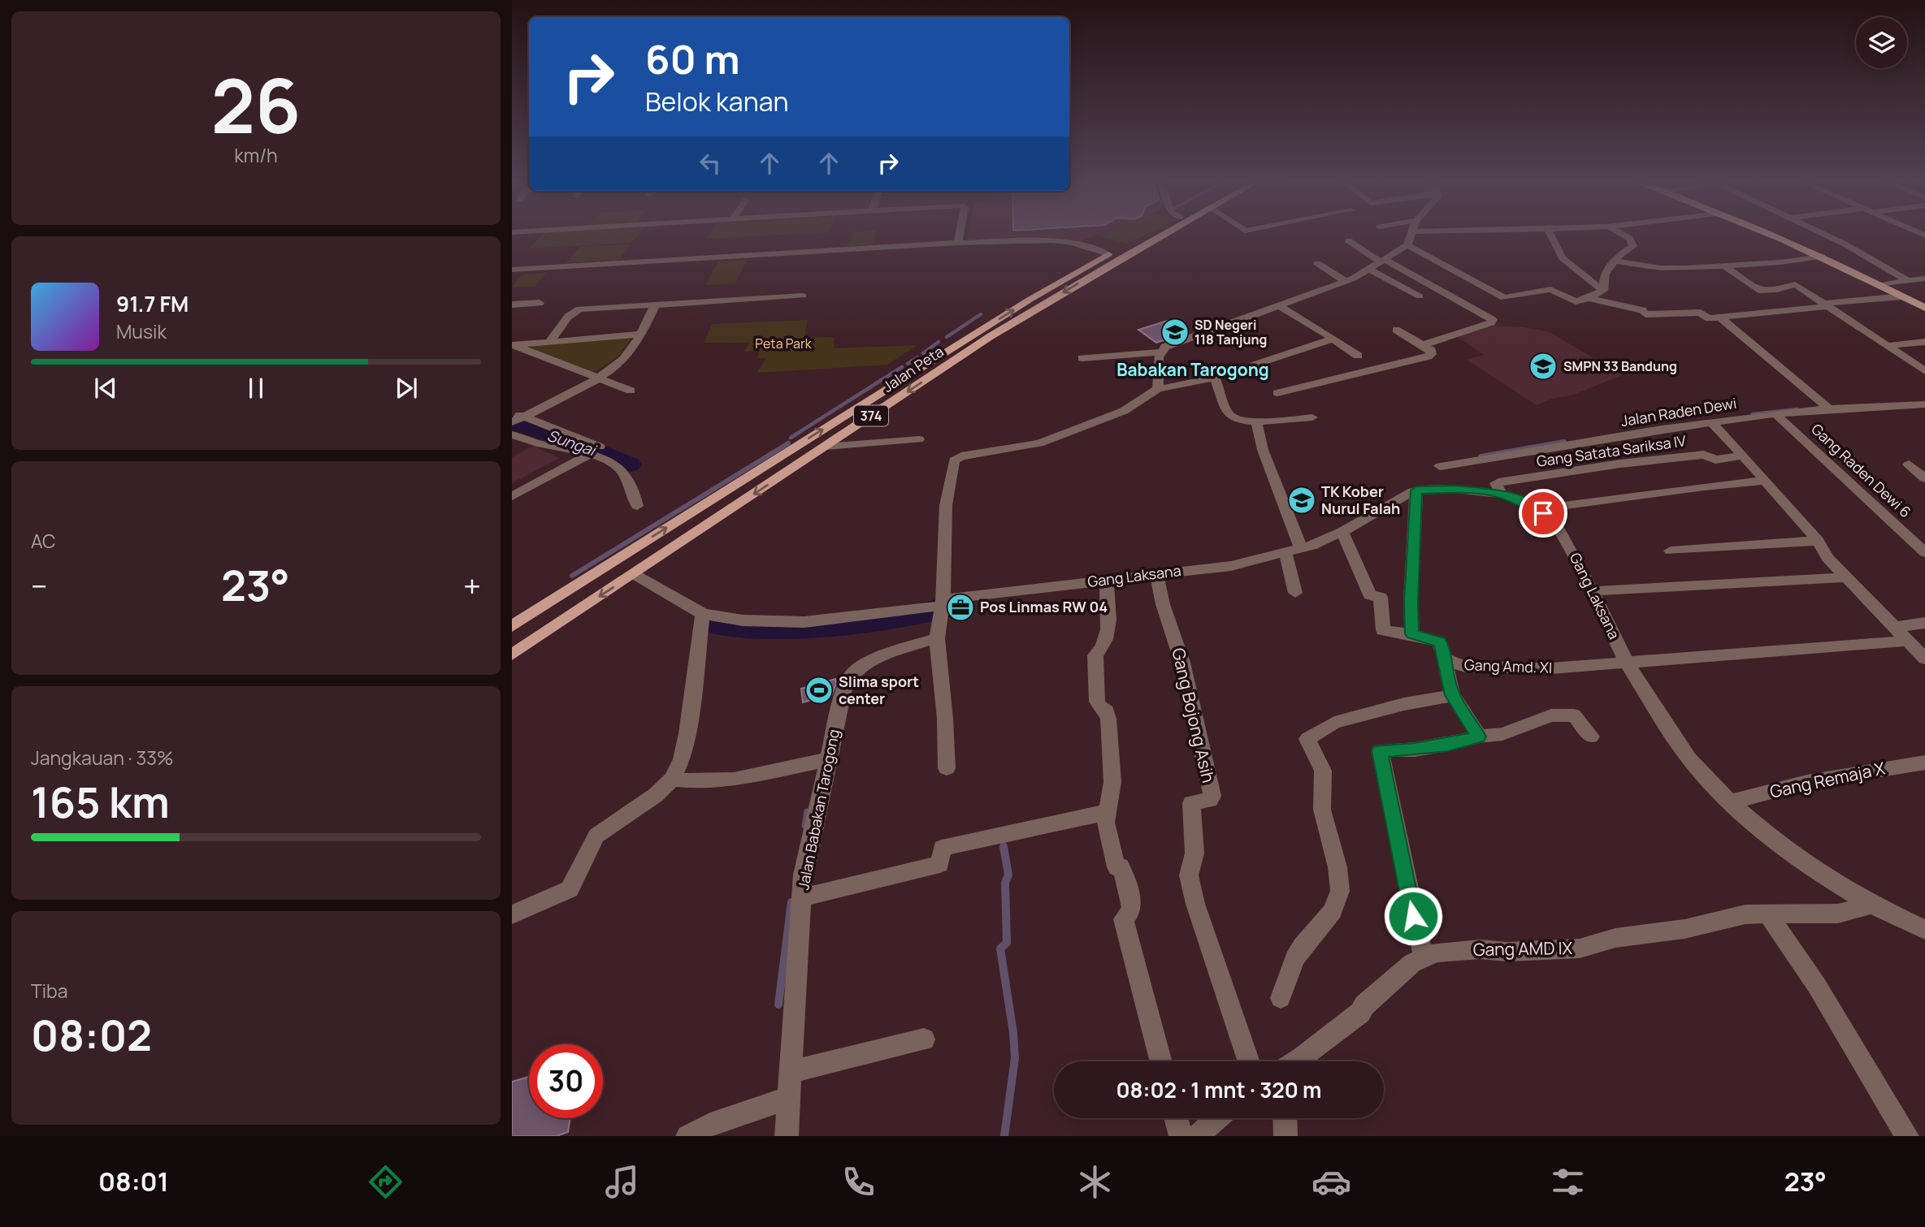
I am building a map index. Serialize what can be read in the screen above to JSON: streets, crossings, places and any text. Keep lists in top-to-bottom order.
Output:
{
  "streets": {
    "main road": ["Jalan Peta", "374"],
    "street": [
      "Jalan Raden Dewi",
      "Gang Satata Sariksa IV",
      "Gang Raden Dewi 6",
      "Gang Laksana",
      "Gang Amd. XI",
      "Gang Bojong Asih",
      "Gang Remaja X",
      "Jalan Babakan Tarogong",
      "Gang AMD IX"
    ]
  },
  "crossings": [
    ["Jalan Raden Dewi", "Gang Raden Dewi 6"],
    ["Gang Satata Sariksa IV", "Gang Laksana"],
    ["Gang Laksana", "Gang Amd. XI"],
    ["Gang Laksana", "Gang Bojong Asih"],
    ["Gang Laksana", "Gang Remaja X"],
    ["Gang Laksana", "Gang AMD IX"]
  ],
  "districts": ["Babakan Tarogong"],
  "water": ["Sungai"],
  "parks": ["Peta Park"],
  "places": {
    "school or university": ["SD Negeri 118 Tanjung", "SMPN 33 Bandung", "TK Kober Nurul Falah"],
    "office": ["Pos Linmas RW 04"],
    "sports": ["Slima sport center"]
  },
  "page": {
    "tile": [
      ["26", "km/h"],
      "AC",
      ["Jangkauan · 33%", "165 km"],
      ["Tiba", "08:02"]
    ],
    "turn": ["60 m", "Belok kanan"],
    "song": ["91.7 FM", "Musik"],
    "heat": ["−", "23°", "+"],
    "limit": "30",
    "trip": "08:02 · 1 mnt · 320 m",
    "tabs": ["08:01", "23°"]
  }
}
